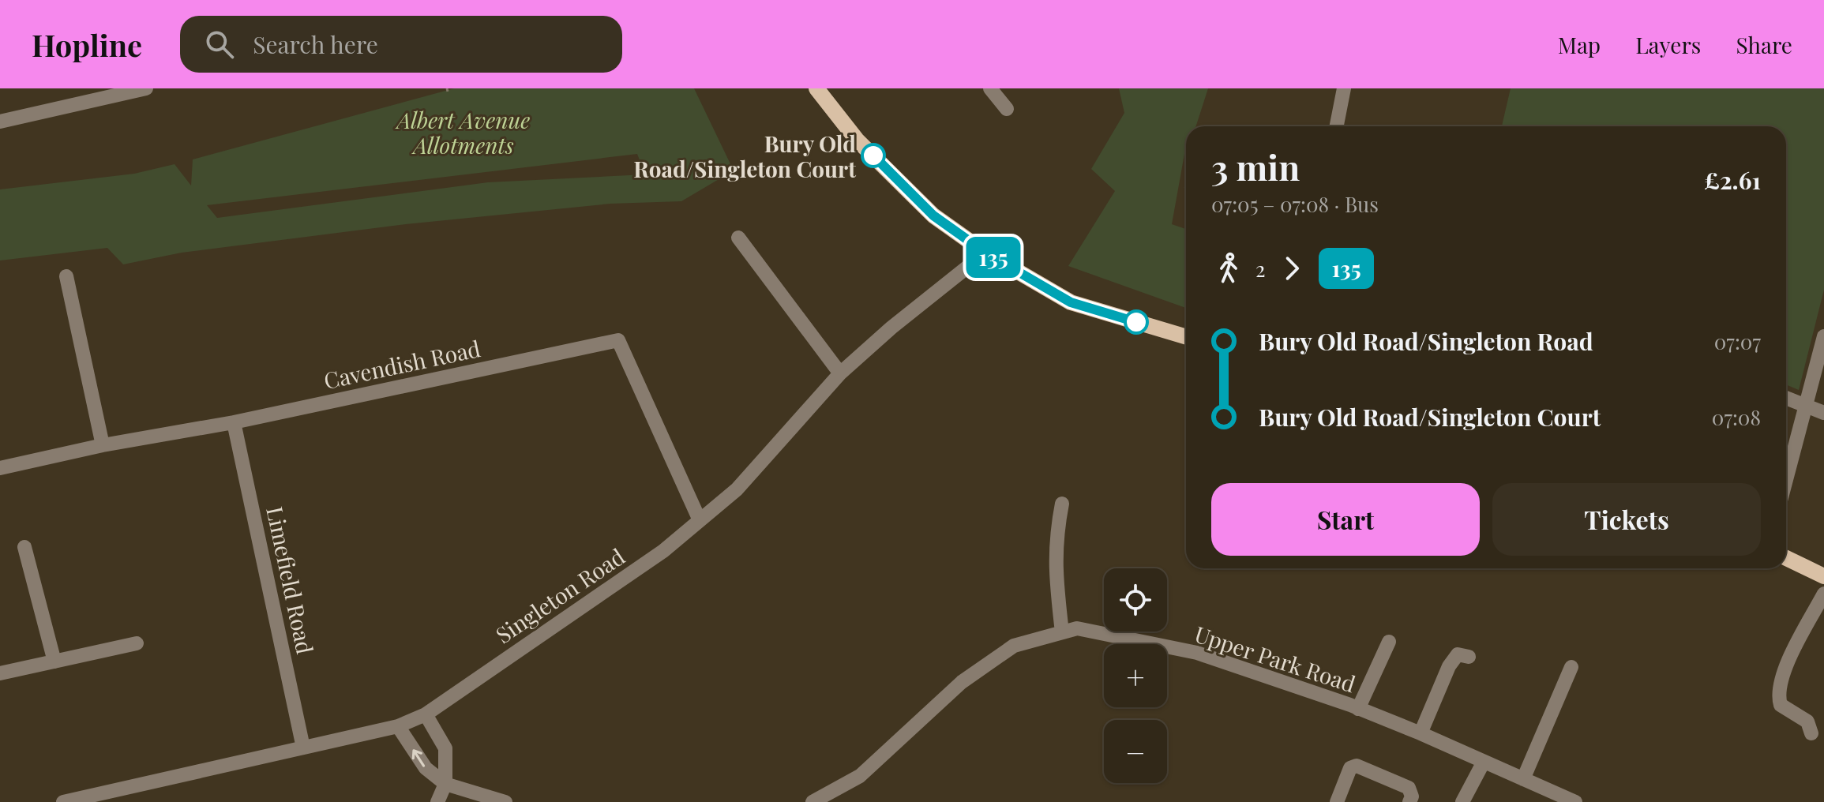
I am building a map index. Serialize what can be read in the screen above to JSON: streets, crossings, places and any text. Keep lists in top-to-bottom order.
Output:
{
  "streets": {
    "street": [
      "Cavendish Road",
      "Limefield Road",
      "Singleton Road",
      "Upper Park Road"
    ]
  },
  "crossings": [
    ["Cavendish Road", "Limefield Road"],
    ["Cavendish Road", "Singleton Road"],
    ["Limefield Road", "Singleton Road"]
  ],
  "parks": ["Albert Avenue Allotments"],
  "places": ["Bury Old Road/Singleton Court"],
  "lines": ["bus line 135"],
  "page": {
    "header": "Hopline",
    "search": "Search here",
    "nav": ["Map", "Layers", "Share"],
    "on_map": "135",
    "heading": ["3 min", "07:05 – 07:08 · Bus", "£2.61"],
    "legs": ["2", "135"],
    "list": [
      {
        "name": "Bury Old Road/Singleton Road",
        "value": "07:07"
      },
      {
        "name": "Bury Old Road/Singleton Court",
        "value": "07:08"
      }
    ],
    "buttons": ["Start", "Tickets"],
    "map_buttons": ["+", "−"]
  }
}
